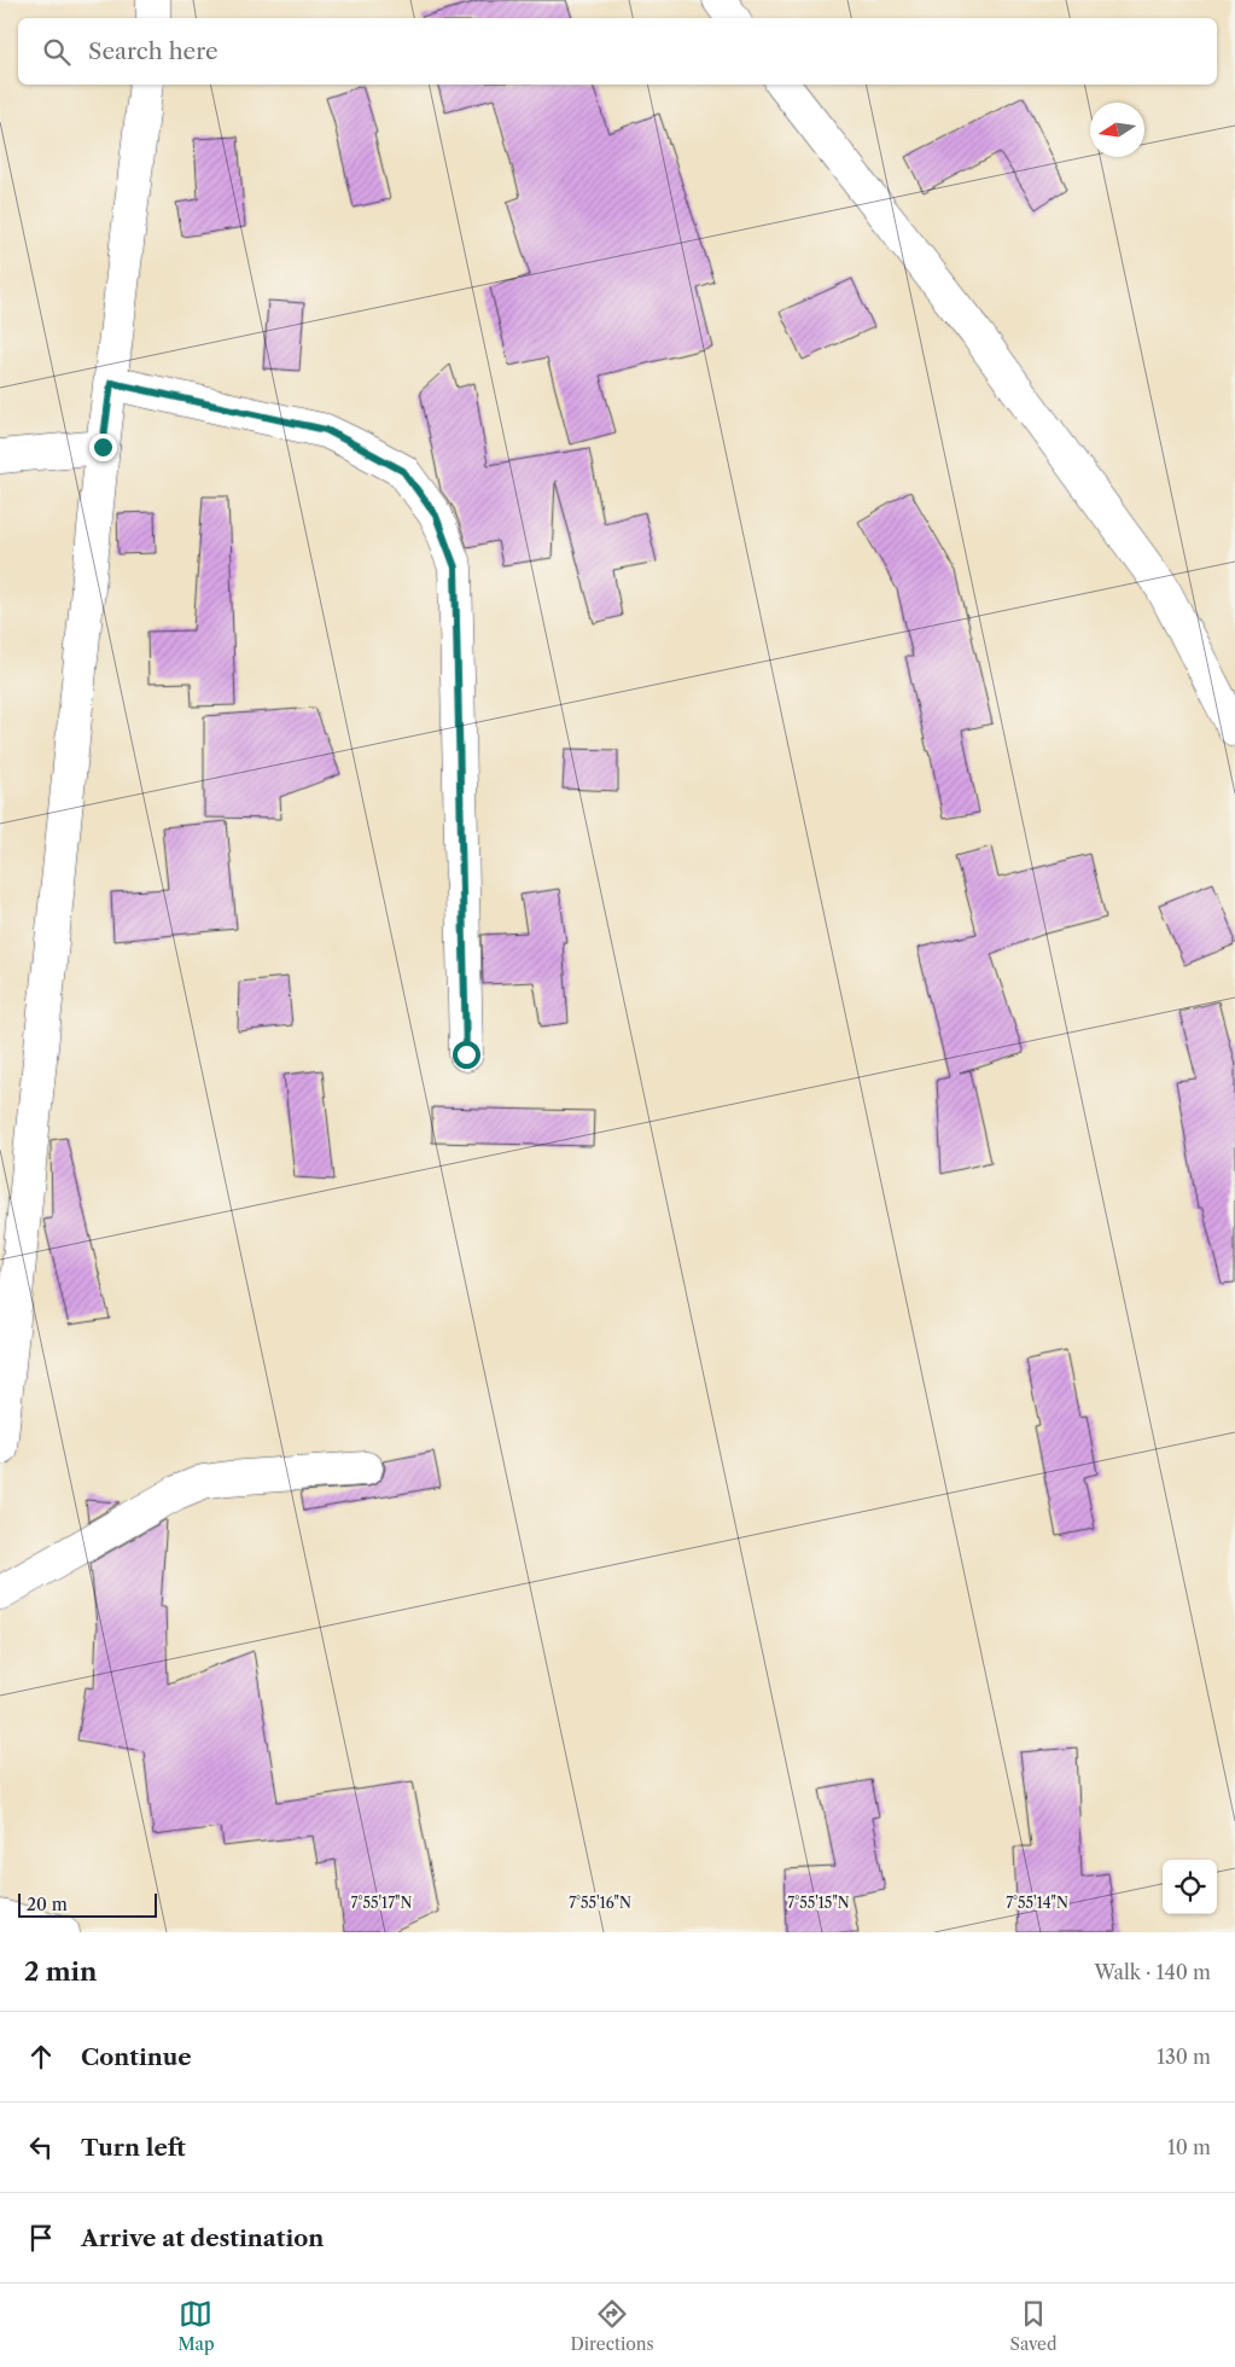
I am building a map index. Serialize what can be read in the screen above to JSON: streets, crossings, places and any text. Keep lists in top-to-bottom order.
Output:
{
  "scale_bar": "20 m",
  "north": "left",
  "page": {
    "search": "Search here",
    "scale": "20 m",
    "heading": ["2 min", "Walk · 140 m"],
    "list": [
      ["Continue", "130 m"],
      ["Turn left", "10 m"],
      "Arrive at destination"
    ],
    "nav": ["Map", "Directions", "Saved"]
  },
  "coordinates": [
    "7°55'17\"N",
    "7°55'16\"N",
    "7°55'15\"N",
    "7°55'14\"N"
  ]
}
